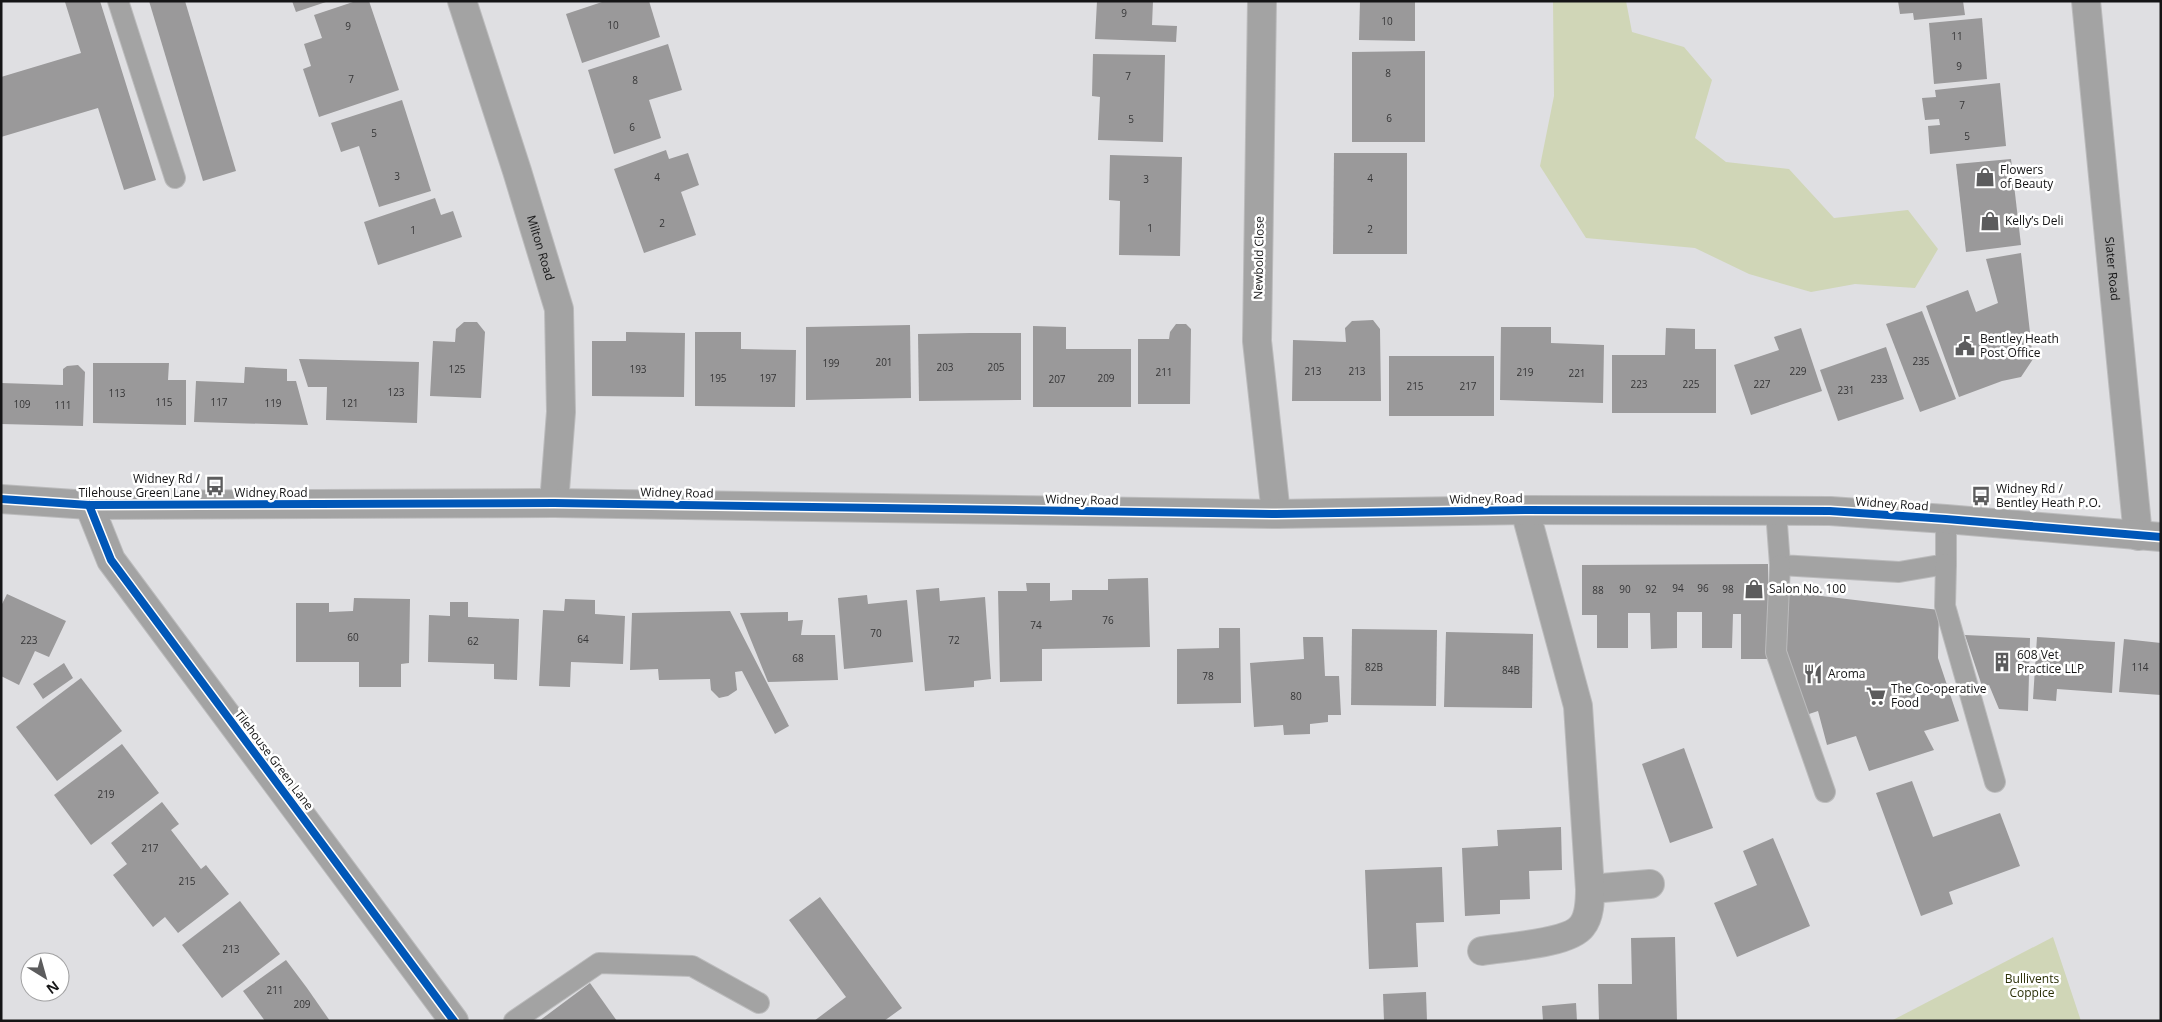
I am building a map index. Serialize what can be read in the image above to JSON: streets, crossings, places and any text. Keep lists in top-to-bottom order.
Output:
{
  "streets": {
    "street": [
      "Milton Road",
      "Newbold Close",
      "Slater Road",
      "Widney Road",
      "Tilehouse Green Lane"
    ]
  },
  "crossings": [
    ["Milton Road", "Widney Road"],
    ["Newbold Close", "Widney Road"],
    ["Slater Road", "Widney Road"],
    ["Widney Road", "Tilehouse Green Lane"]
  ],
  "parks": ["Bullivents Coppice"],
  "places": {
    "shop": ["Flowers of Beauty", "Kelly’s Deli", "Salon No. 100"],
    "public building": ["Bentley Heath Post Office"],
    "bus stop": ["Widney Rd / Tilehouse Green Lane", "Widney Rd / Bentley Heath P.O."],
    "building": ["608 Vet Practice LLP"],
    "restaurant": ["Aroma"],
    "supermarket": ["The Co-operative Food"]
  },
  "house_numbers": [
    "9",
    "10",
    "10",
    "9",
    "11",
    "9",
    "8",
    "7",
    "7",
    "8",
    "7",
    "6",
    "5",
    "6",
    "5",
    "5",
    "3",
    "4",
    "4",
    "3",
    "2",
    "1",
    "2",
    "1",
    "235",
    "201",
    "199",
    "203",
    "205",
    "125",
    "193",
    "213",
    "213",
    "229",
    "211",
    "219",
    "221",
    "195",
    "197",
    "209",
    "207",
    "233",
    "223",
    "225",
    "227",
    "215",
    "217",
    "231",
    "123",
    "113",
    "115",
    "117",
    "119",
    "121",
    "109",
    "111",
    "94",
    "96",
    "90",
    "92",
    "98",
    "88",
    "76",
    "74",
    "70",
    "60",
    "64",
    "223",
    "72",
    "62",
    "68",
    "82B",
    "114",
    "84B",
    "78",
    "80",
    "219",
    "217",
    "215",
    "213",
    "211",
    "209"
  ],
  "north": "bottom right"
}
